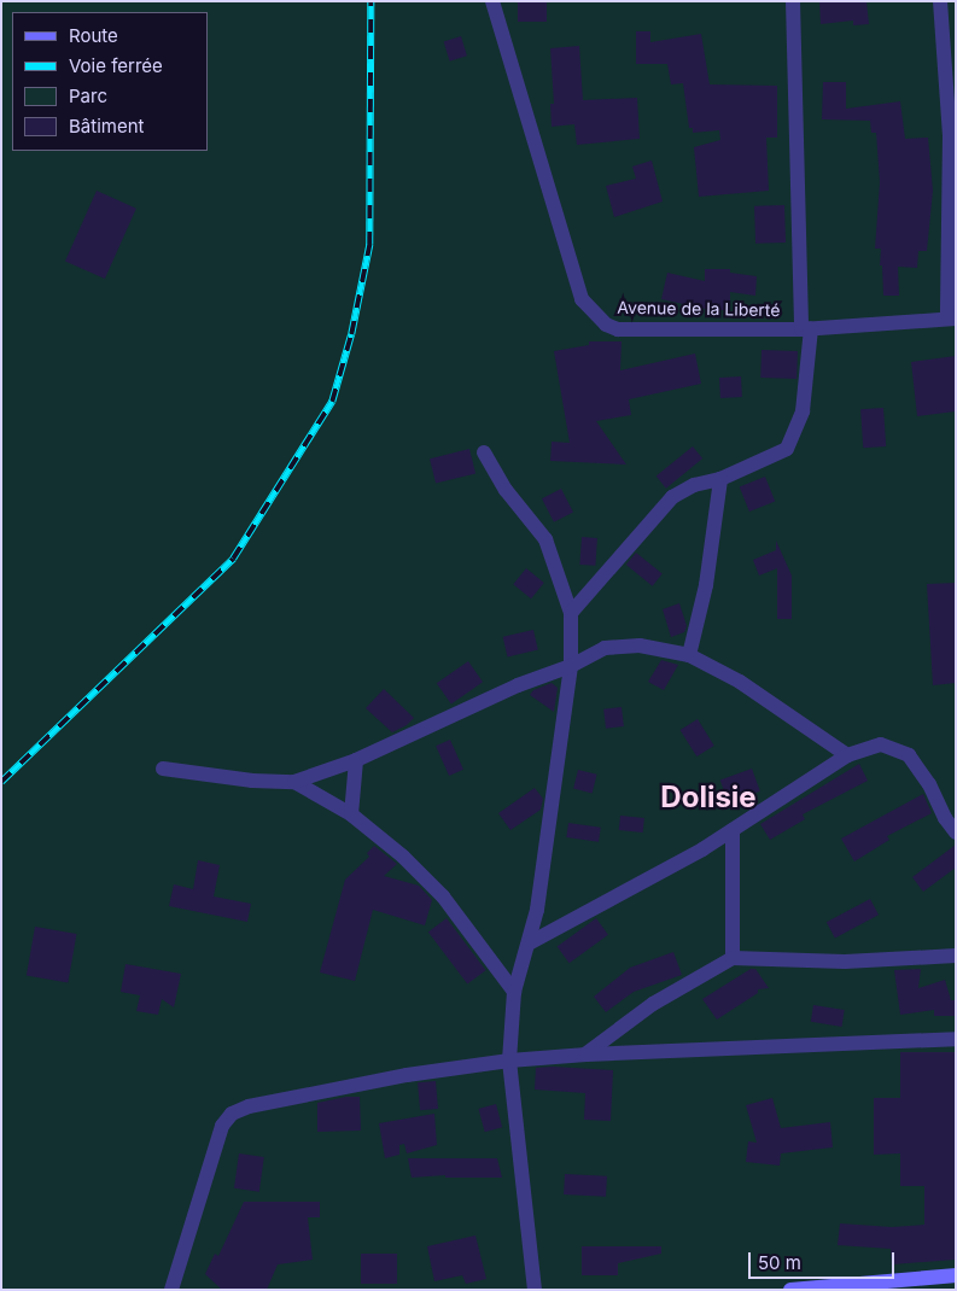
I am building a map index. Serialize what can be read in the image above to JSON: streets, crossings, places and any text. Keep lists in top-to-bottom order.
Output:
{
  "streets": {
    "street": ["Avenue de la Liberté"]
  },
  "districts": ["Dolisie"],
  "legend": [
    "Route",
    "Voie ferrée",
    "Parc",
    "Bâtiment"
  ],
  "scale_bar": "50 m"
}
